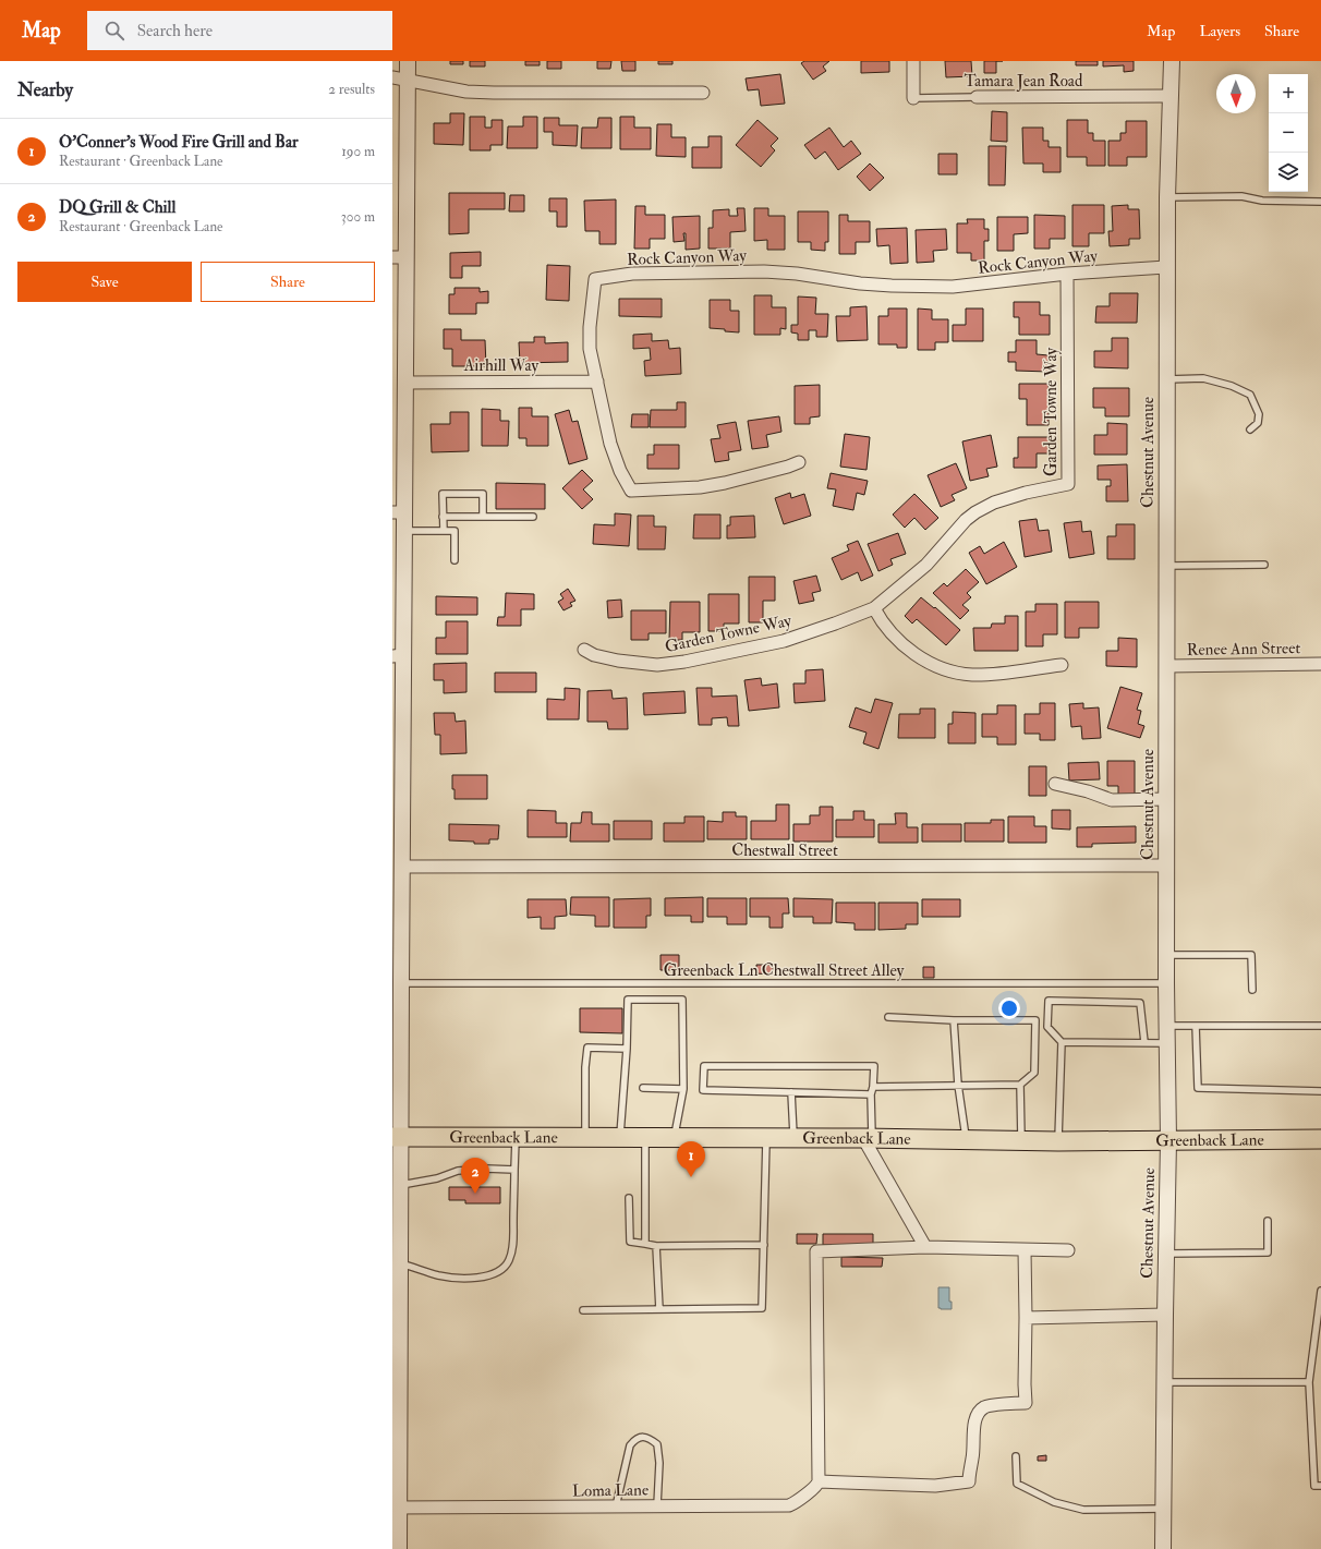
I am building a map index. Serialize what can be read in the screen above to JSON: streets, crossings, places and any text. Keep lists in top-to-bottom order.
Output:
{
  "streets": {
    "main road": ["Greenback Lane"],
    "street": [
      "Tamara Jean Road",
      "Rock Canyon Way",
      "Airhill Way",
      "Garden Towne Way",
      "Chestnut Avenue",
      "Renee Ann Street",
      "Chestwall Street",
      "Loma Lane"
    ],
    "lane": ["Greenback Ln Chestwall Street Alley"]
  },
  "crossings": [
    ["Tamara Jean Road", "Chestnut Avenue"],
    ["Rock Canyon Way", "Airhill Way"],
    ["Rock Canyon Way", "Garden Towne Way"],
    ["Rock Canyon Way", "Chestnut Avenue"],
    ["Chestnut Avenue", "Renee Ann Street"],
    ["Chestnut Avenue", "Chestwall Street"],
    ["Chestnut Avenue", "Greenback Ln Chestwall Street Alley"],
    ["Chestnut Avenue", "Greenback Lane"]
  ],
  "north": "bottom",
  "page": {
    "header": "Map",
    "search": "Search here",
    "nav": ["Map", "Layers", "Share"],
    "heading": ["Nearby", "2 results"],
    "map_buttons": ["+", "−"],
    "list": [
      {
        "mark": "1",
        "name": "O'Conner's Wood Fire Grill and Bar",
        "note": "Restaurant · Greenback Lane",
        "value": "190 m"
      },
      {
        "mark": "2",
        "name": "DQ Grill & Chill",
        "note": "Restaurant · Greenback Lane",
        "value": "300 m"
      }
    ],
    "buttons": ["Save", "Share"],
    "pins": ["1", "2"]
  }
}
